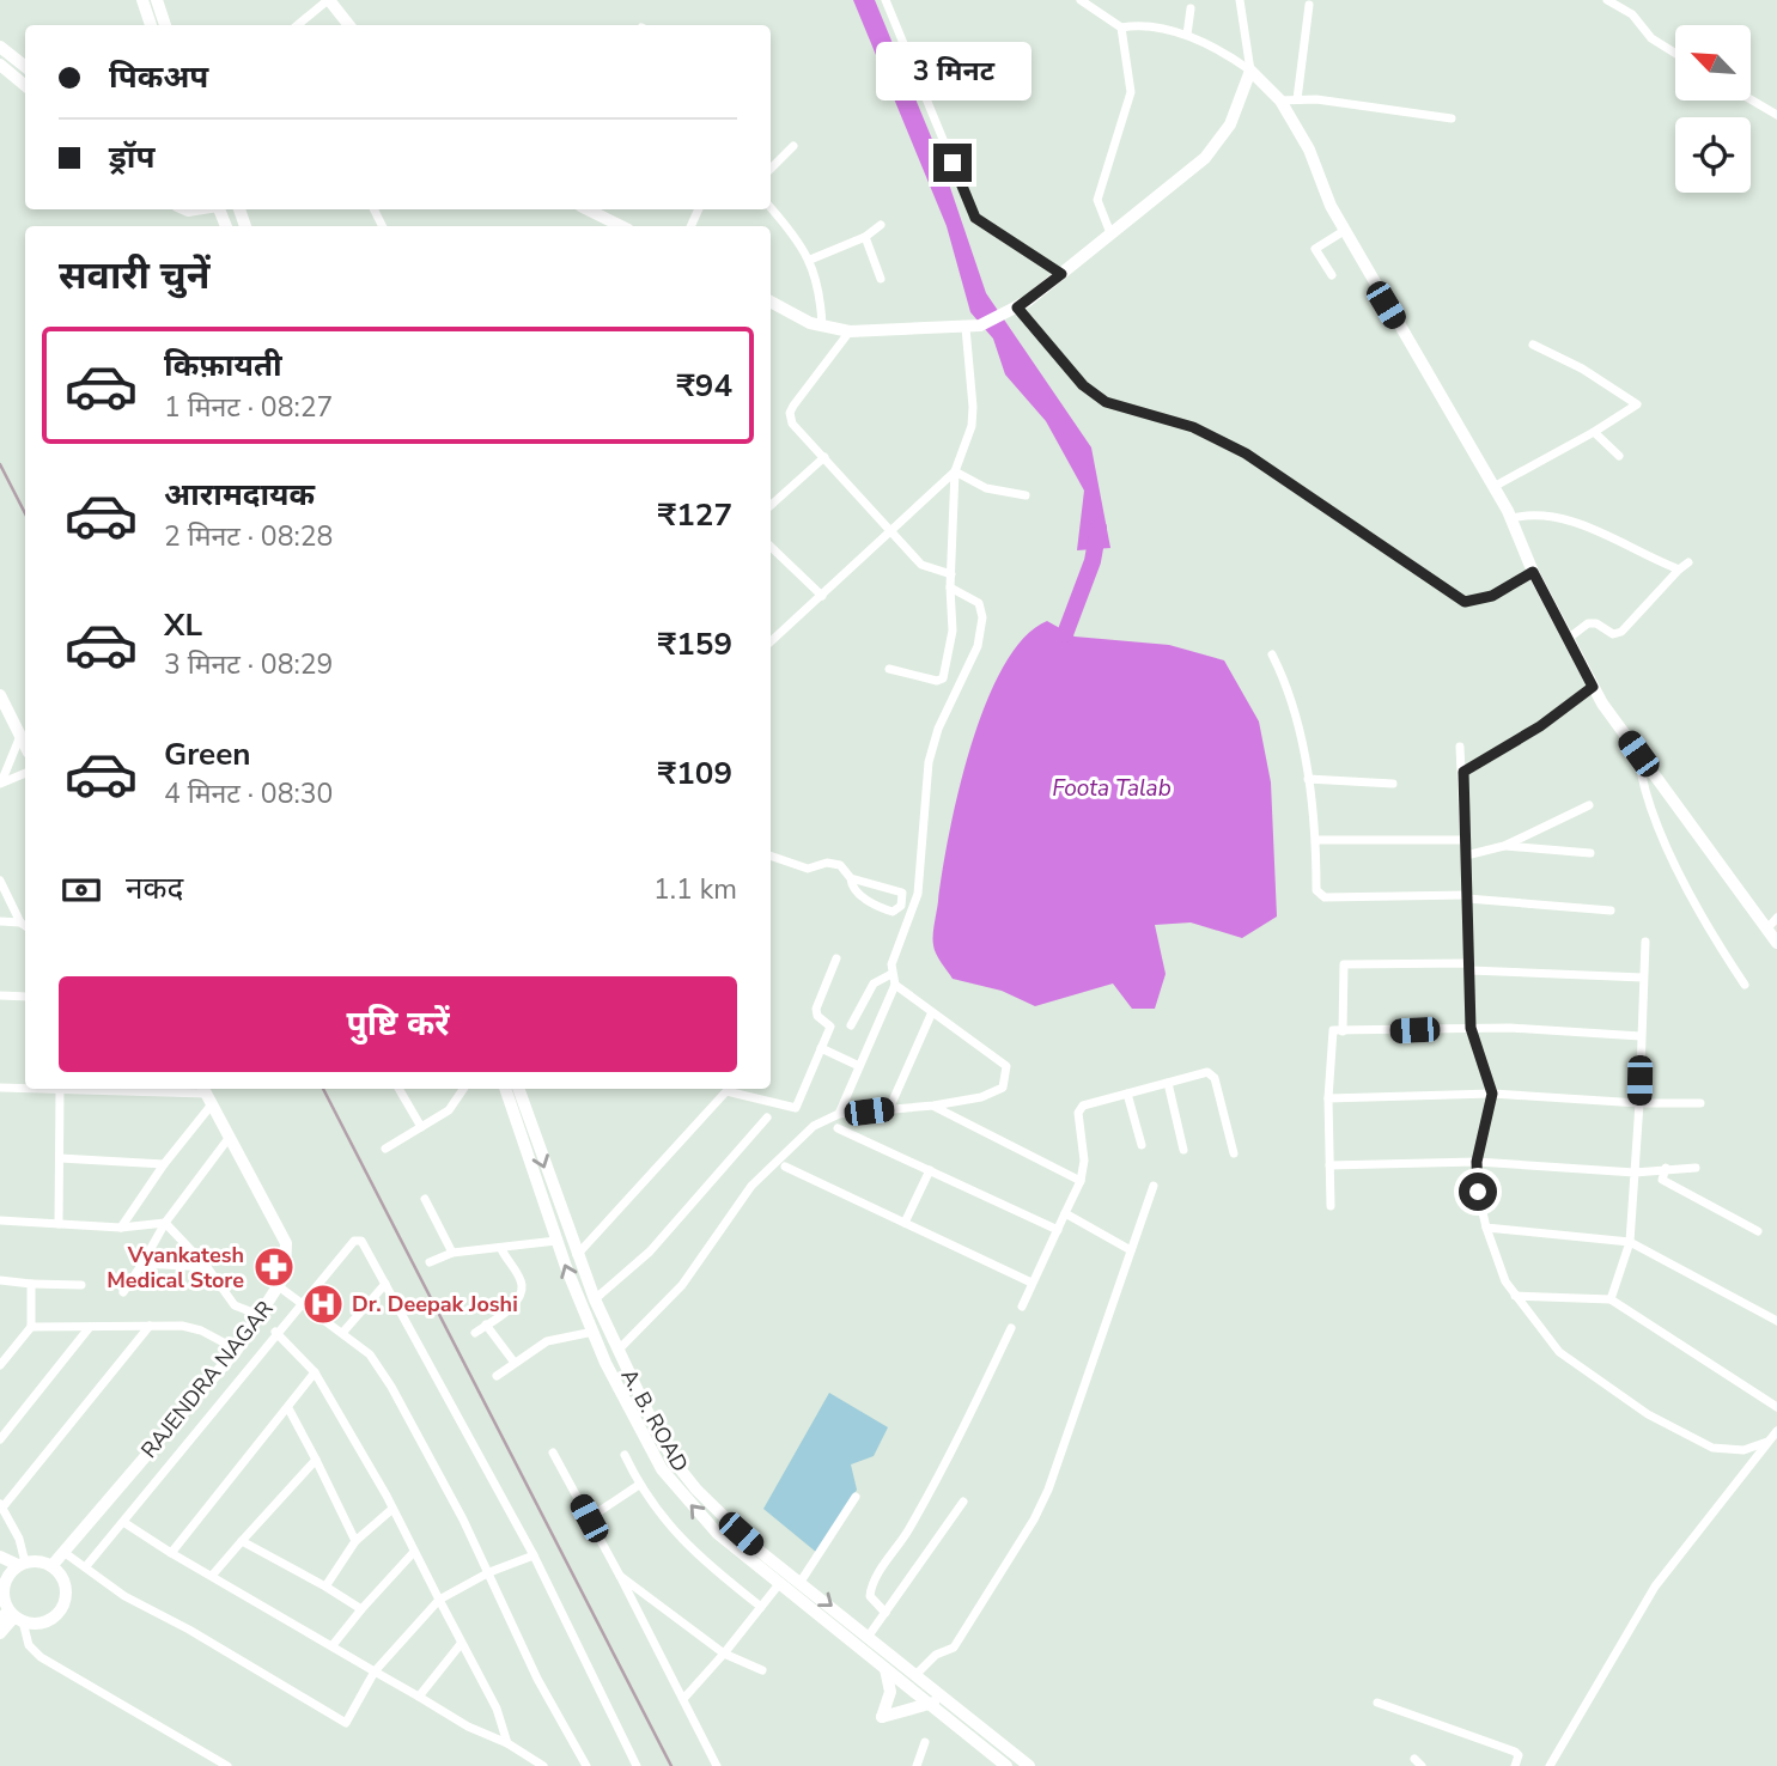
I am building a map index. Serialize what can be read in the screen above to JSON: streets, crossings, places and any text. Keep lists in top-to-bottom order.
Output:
{
  "streets": {
    "main road": ["A. B. ROAD"],
    "street": ["RAJENDRA NAGAR"]
  },
  "water": ["Foota Talab"],
  "places": {
    "pharmacy": ["Vyankatesh Medical Store"],
    "hospital": ["Dr. Deepak Joshi"]
  },
  "north": "top left",
  "page": {
    "banner": ["पिकअप", "ड्रॉप"],
    "bubble": "3 मिनट",
    "heading": "सवारी चुनें",
    "list": [
      {
        "name": "किफ़ायती",
        "note": "1 मिनट · 08:27",
        "value": "₹94"
      },
      {
        "name": "आरामदायक",
        "note": "2 मिनट · 08:28",
        "value": "₹127"
      },
      {
        "name": "XL",
        "note": "3 मिनट · 08:29",
        "value": "₹159"
      },
      {
        "name": "Green",
        "note": "4 मिनट · 08:30",
        "value": "₹109"
      }
    ],
    "pay": ["नकद", "1.1 km"],
    "buttons": "पुष्टि करें"
  }
}
